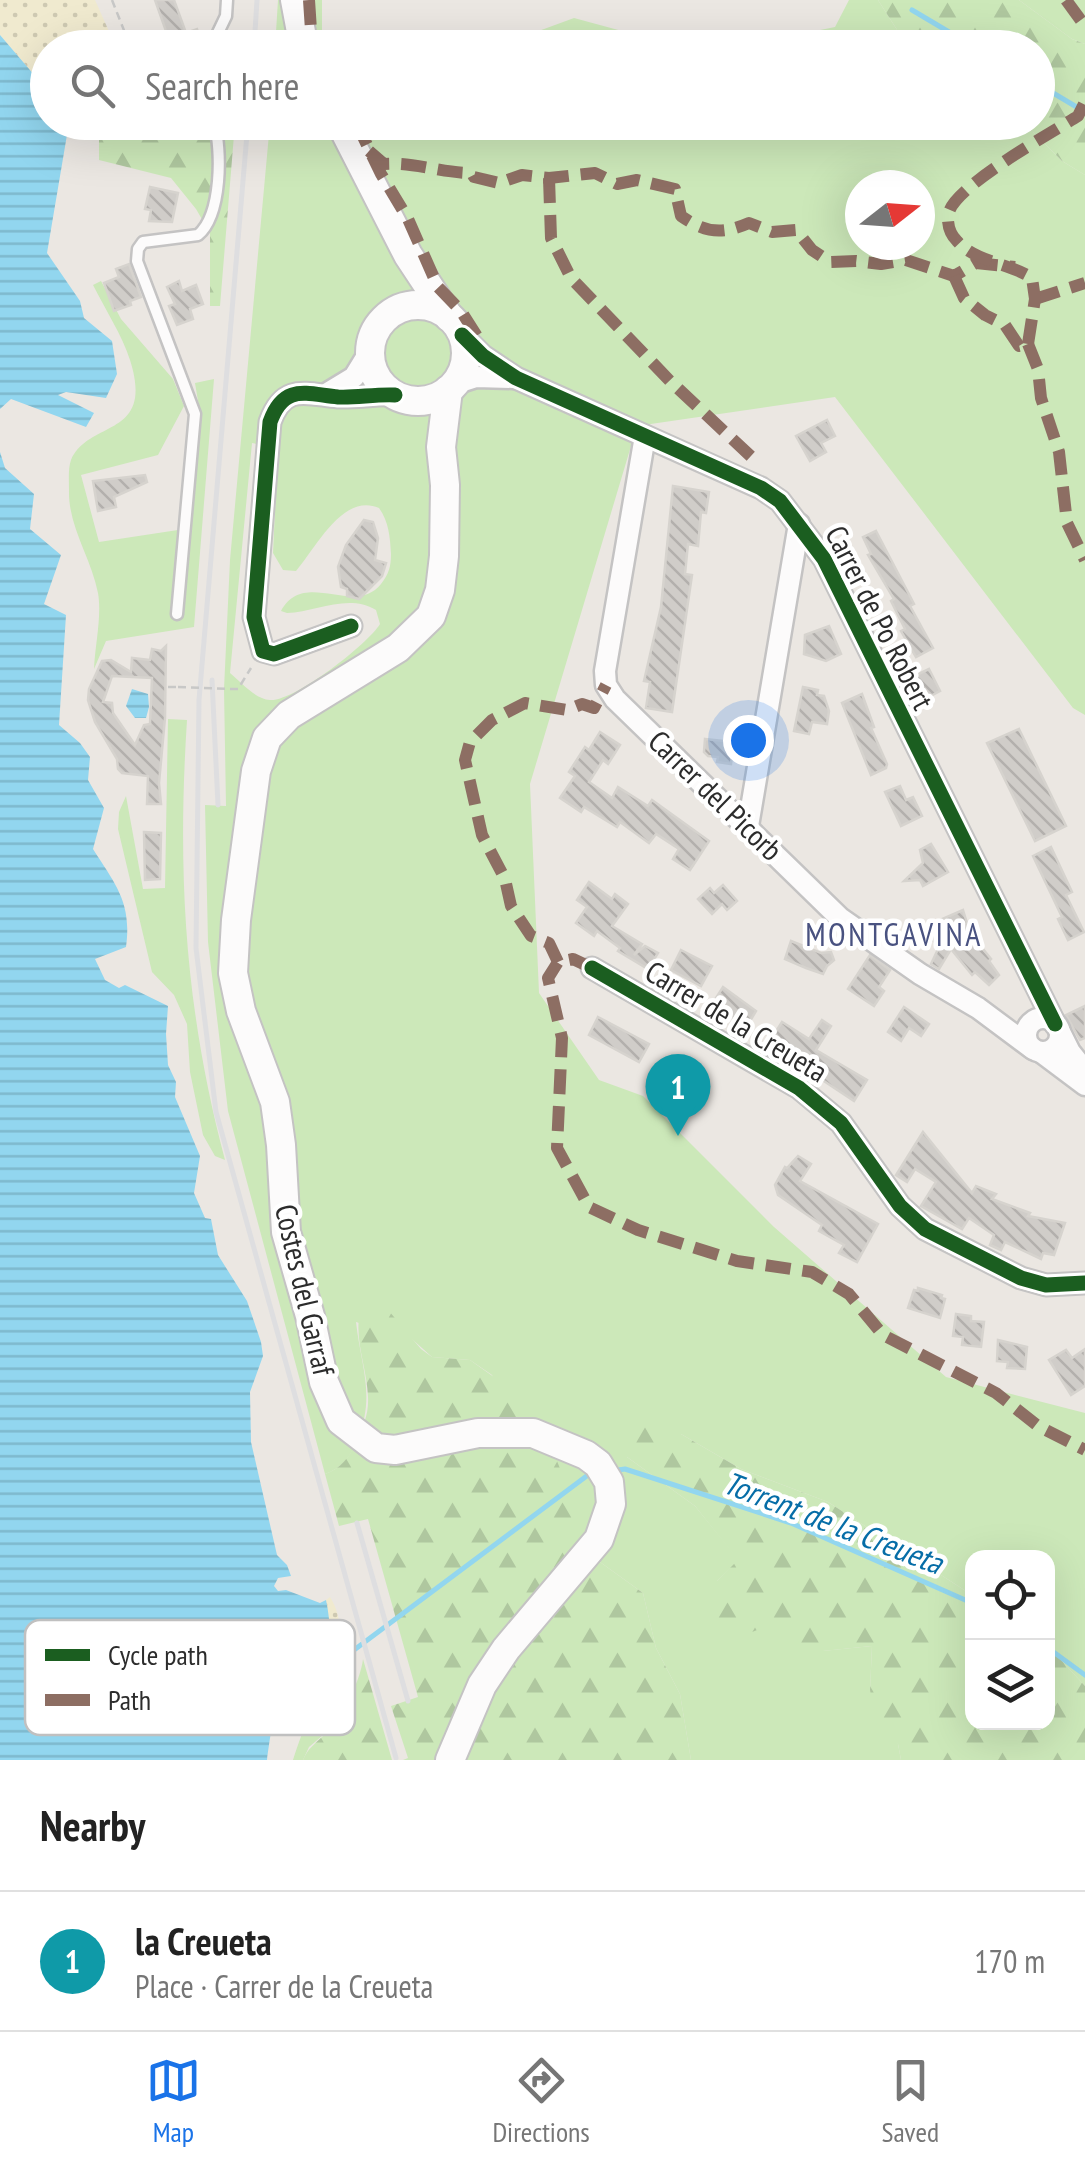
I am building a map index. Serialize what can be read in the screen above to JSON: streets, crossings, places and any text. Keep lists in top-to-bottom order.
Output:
{
  "streets": {
    "main road": ["Costes del Garraf"],
    "street": ["Carrer de Po Robert", "Carrer del Picorb", "Carrer de la Creueta"]
  },
  "crossings": [
    ["Carrer de Po Robert", "Carrer del Picorb"],
    ["Carrer de Po Robert", "Costes del Garraf"]
  ],
  "districts": ["MONTGAVINA"],
  "water": ["Torrent de la Creueta"],
  "legend": ["Cycle path", "Path"],
  "north": "right",
  "page": {
    "search": "Search here",
    "pins": "1",
    "heading": "Nearby",
    "list": [
      {
        "mark": "1",
        "name": "la Creueta",
        "note": "Place · Carrer de la Creueta",
        "value": "170 m"
      }
    ],
    "nav": ["Map", "Directions", "Saved"]
  }
}
